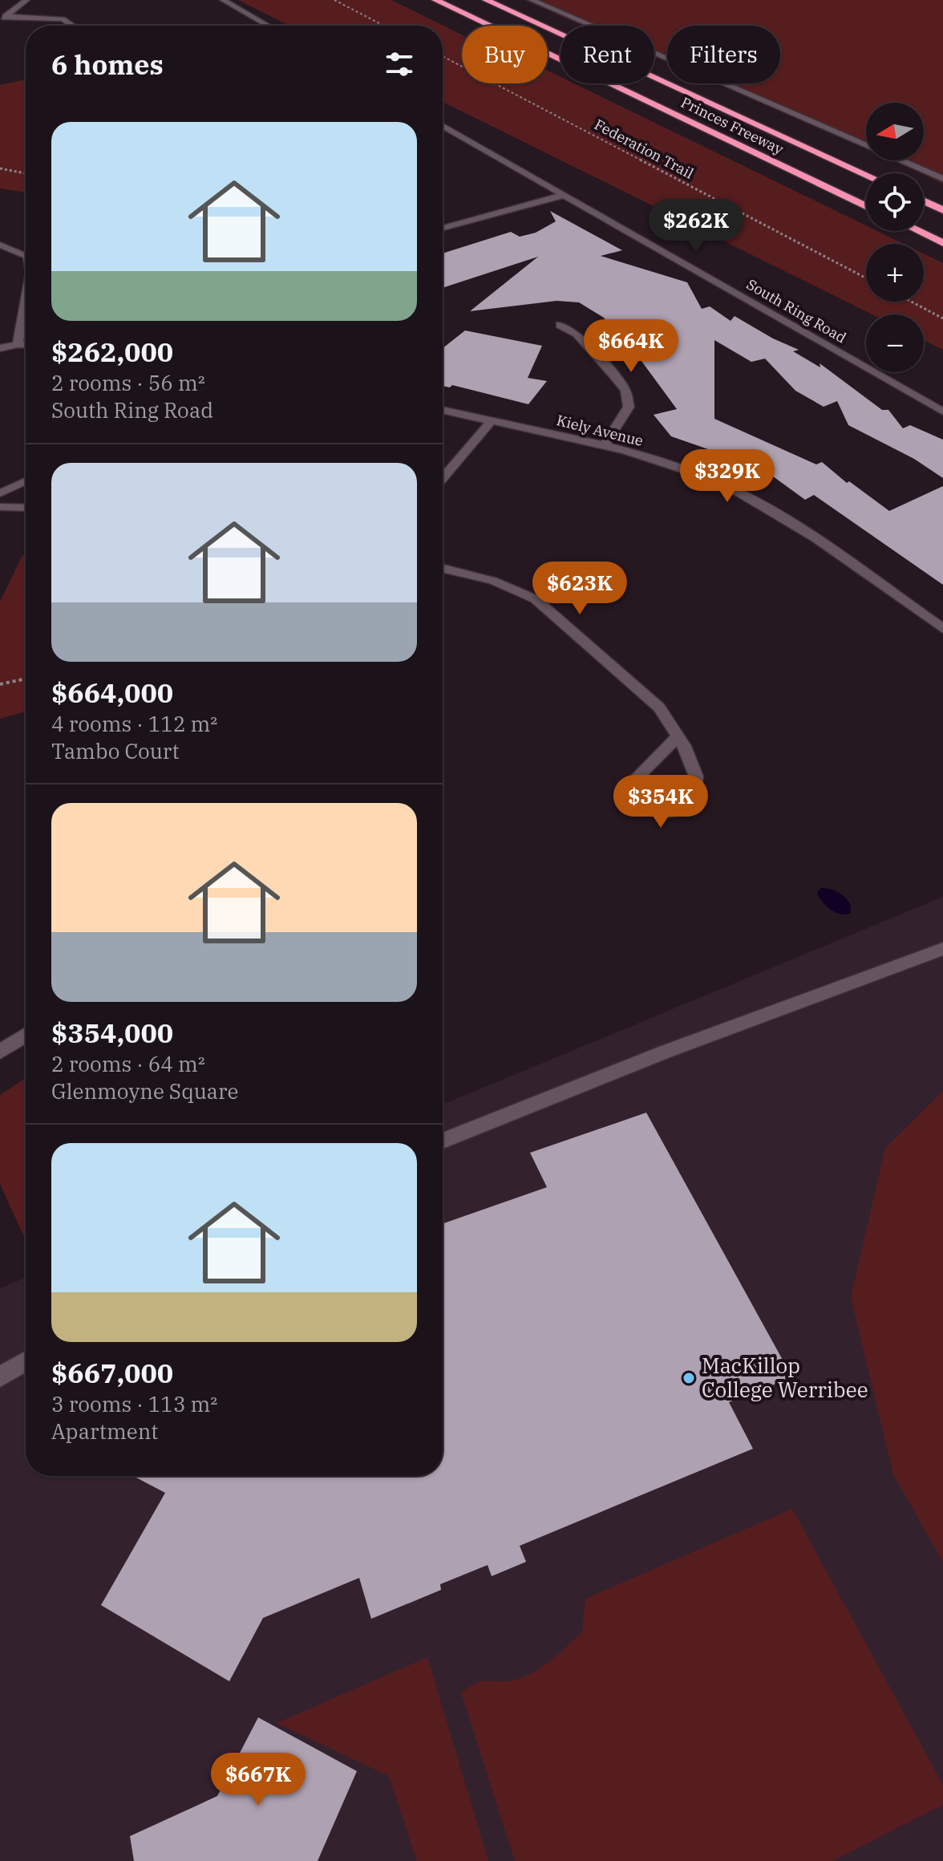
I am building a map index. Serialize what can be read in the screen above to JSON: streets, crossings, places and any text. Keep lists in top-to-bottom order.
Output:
{
  "streets": {
    "highway": ["Princes Freeway"],
    "street": ["South Ring Road", "Kiely Avenue"],
    "path": ["Federation Trail"]
  },
  "places": ["MacKillop College Werribee"],
  "north": "left",
  "page": {
    "chip": ["Buy", "Rent", "Filters"],
    "heading": "6 homes",
    "map_buttons": ["+", "−"],
    "list": [
      {
        "name": "$262,000",
        "note": "2 rooms · 56 m² · South Ring Road"
      },
      {
        "name": "$664,000",
        "note": "4 rooms · 112 m² · Tambo Court"
      },
      {
        "name": "$354,000",
        "note": "2 rooms · 64 m² · Glenmoyne Square"
      },
      {
        "name": "$667,000",
        "note": "3 rooms · 113 m² · Apartment"
      }
    ],
    "price": [
      "$262K",
      "$664K",
      "$329K",
      "$623K",
      "$354K",
      "$667K"
    ]
  }
}
